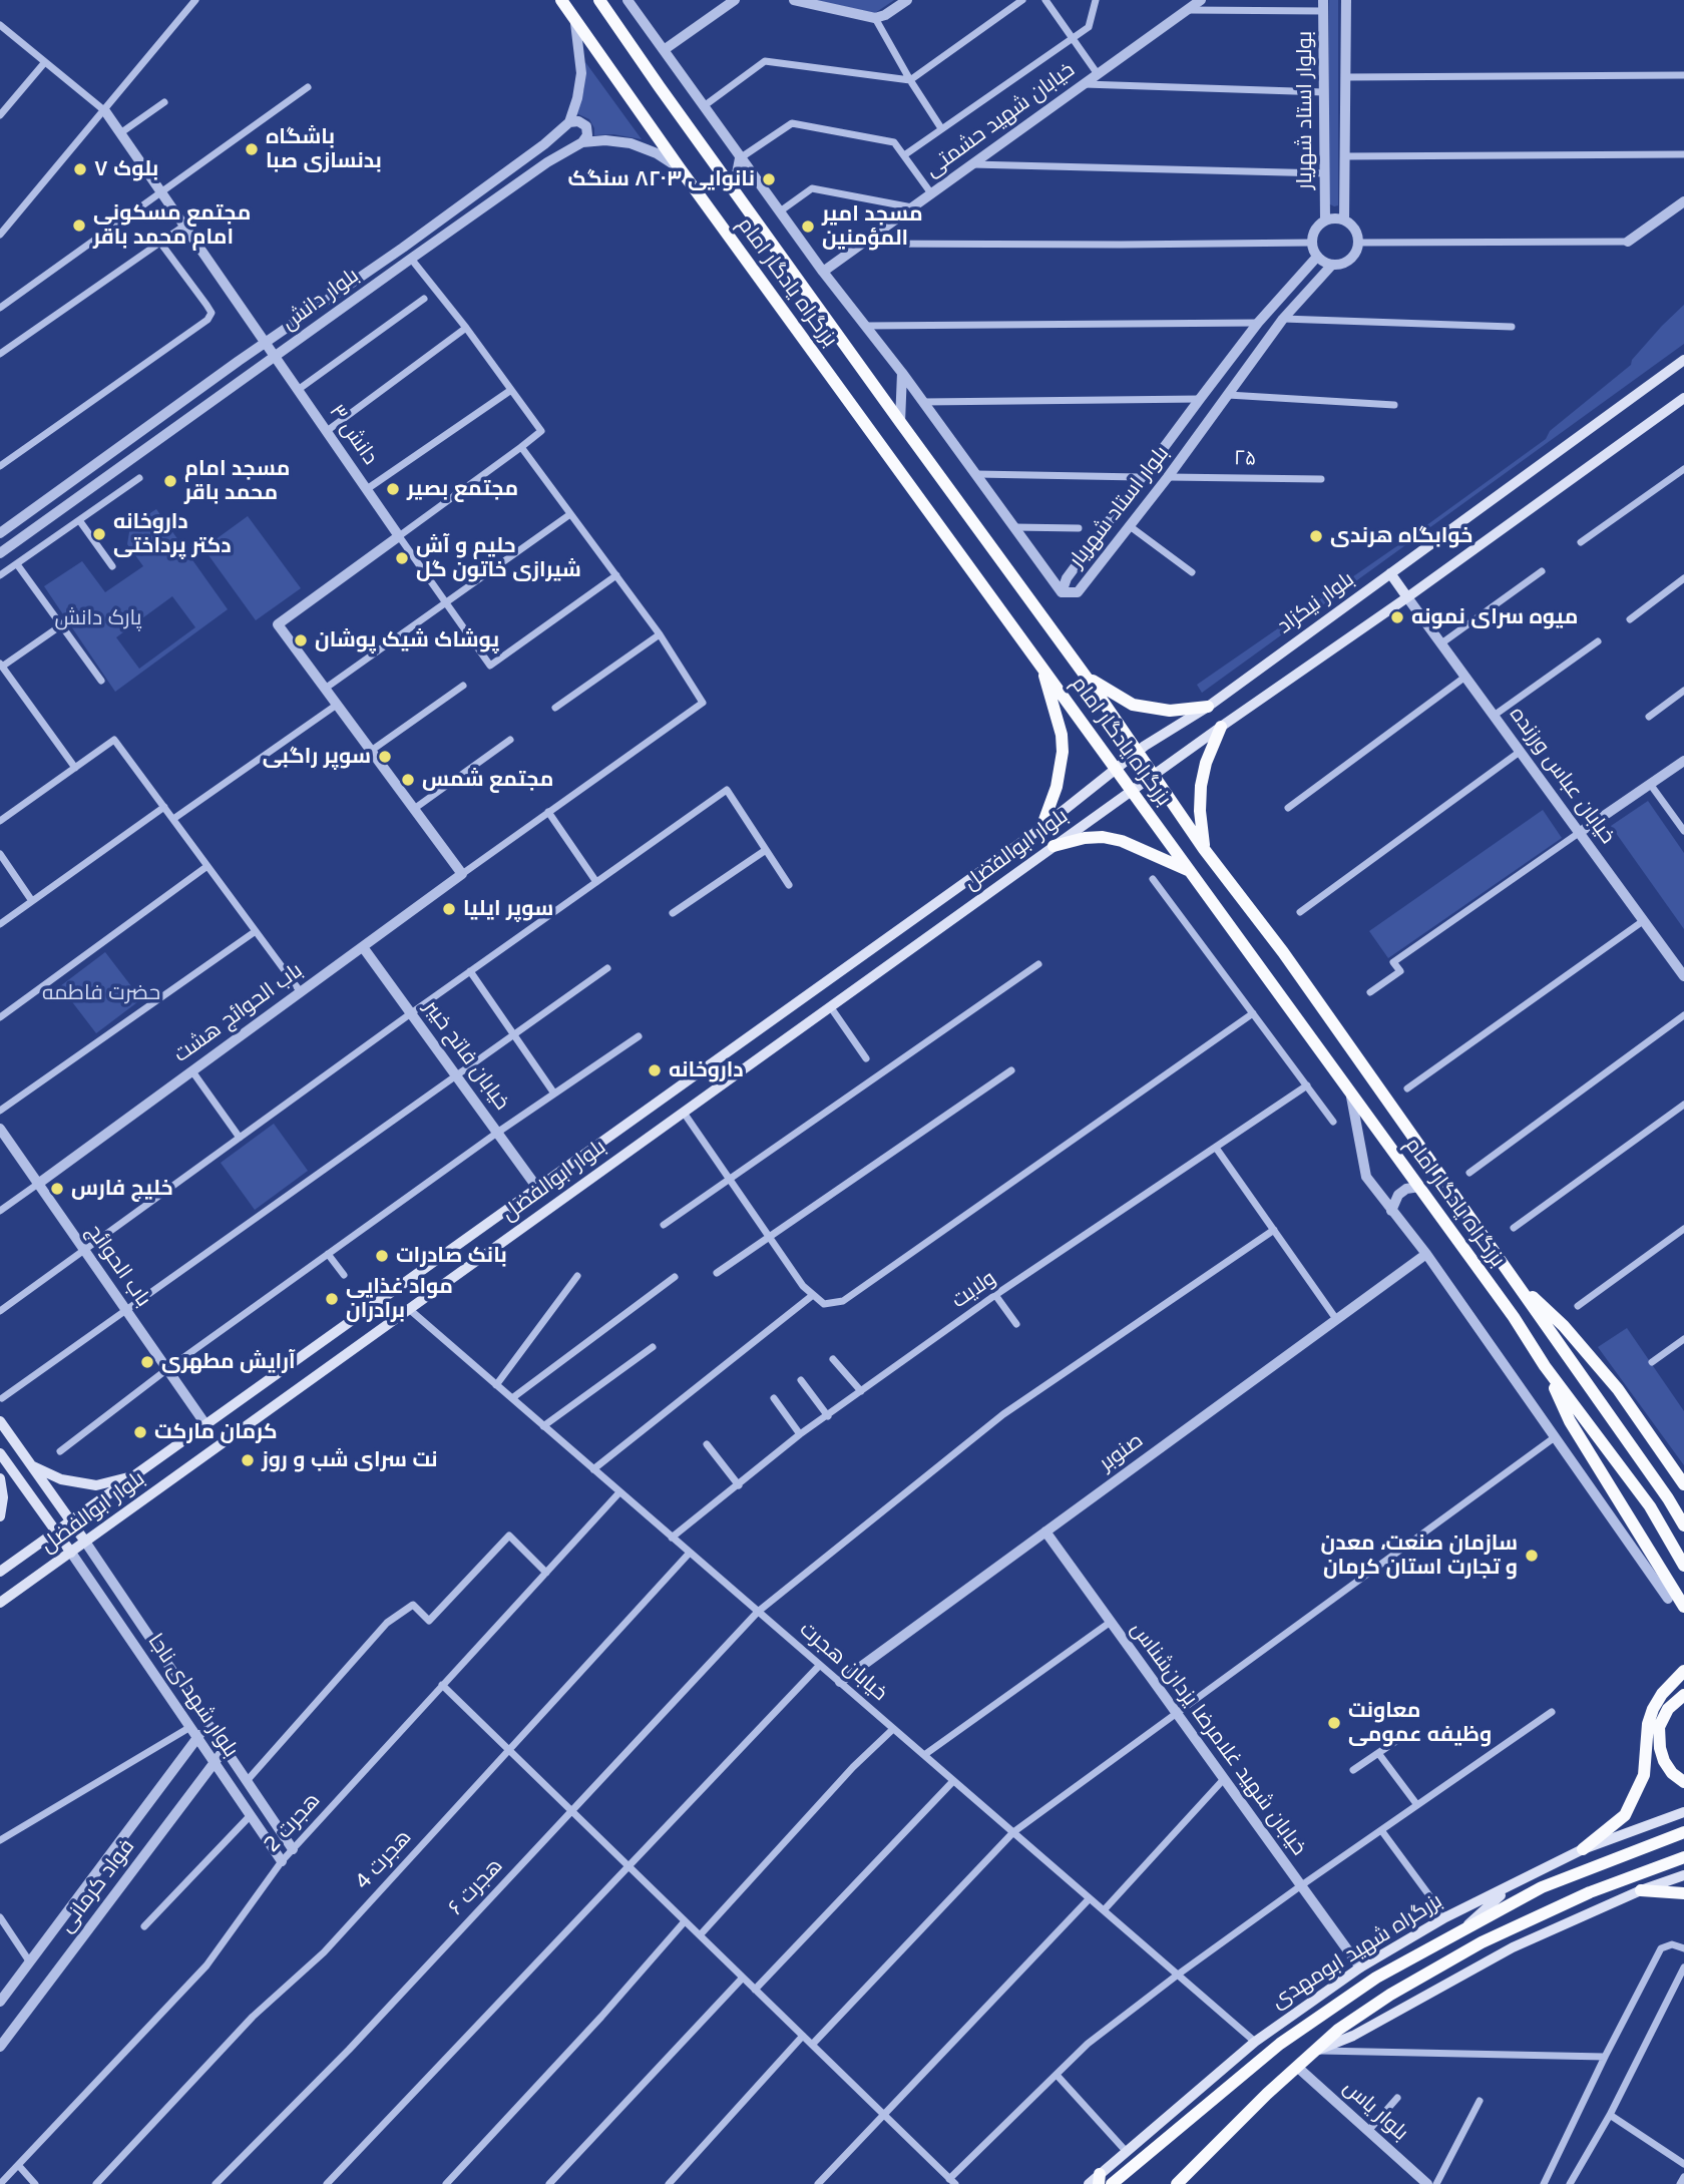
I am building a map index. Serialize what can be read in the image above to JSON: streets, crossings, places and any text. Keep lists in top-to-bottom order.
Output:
{
  "streets": {
    "highway": ["بزرگراه یادگار امام", "بزرگراه شهید ابومهدی"],
    "main road": ["بلوار نیکزاد", "بلوار ابوالفضل"],
    "street": [
      "بولوار استاد شهریار",
      "خیابان شهید حشمتی",
      "بلوار دانش",
      "دانش ۳",
      "۲۵",
      "بلوار استاد شهریار",
      "خیابان عباس ورزنده",
      "باب الحوائج هشت",
      "خیابان فاتح خیبر",
      "باب الحوائج",
      "ولایت",
      "صنوبر",
      "خیابان هجرت",
      "بلوار شهدای ناجا",
      "خیابان شهید غلامرضا یزدان‌شناس",
      "هجرت 2",
      "هجرت 4",
      "فواد کرمانی",
      "هجرت ۶",
      "بلوار یاس"
    ]
  },
  "crossings": [
    ["بولوار استاد شهریار", "بلوار استاد شهریار"],
    ["بزرگراه یادگار امام", "بلوار دانش"],
    ["بزرگراه یادگار امام", "بلوار نیکزاد"],
    ["بزرگراه یادگار امام", "بلوار ابوالفضل"],
    ["بلوار دانش", "دانش ۳"],
    ["۲۵", "بلوار استاد شهریار"],
    ["بلوار نیکزاد", "بلوار ابوالفضل"],
    ["بلوار ابوالفضل", "خیابان فاتح خیبر"],
    ["بلوار ابوالفضل", "باب الحوائج"],
    ["بلوار ابوالفضل", "خیابان هجرت"],
    ["بلوار ابوالفضل", "بلوار شهدای ناجا"],
    ["باب الحوائج هشت", "خیابان فاتح خیبر"],
    ["باب الحوائج هشت", "باب الحوائج"],
    ["ولایت", "خیابان هجرت"],
    ["صنوبر", "خیابان هجرت"],
    ["صنوبر", "خیابان شهید غلامرضا یزدان‌شناس"],
    ["خیابان هجرت", "هجرت 2"],
    ["خیابان هجرت", "هجرت 4"],
    ["خیابان هجرت", "هجرت ۶"],
    ["خیابان هجرت", "بزرگراه شهید ابومهدی"],
    ["بلوار شهدای ناجا", "هجرت 2"],
    ["بلوار شهدای ناجا", "فواد کرمانی"],
    ["خیابان شهید غلامرضا یزدان‌شناس", "بزرگراه شهید ابومهدی"]
  ],
  "parks": ["پارک دانش", "حضرت فاطمه"],
  "places": [
    "باشگاه بدنسازی صبا",
    "بلوک ۷",
    "نانوایی ۸۲۰۳ سنگک",
    "مجتمع مسکونی امام محمد باقر",
    "مسجد امیر المؤمنین",
    "مسجد امام محمد باقر",
    "مجتمع بصیر",
    "داروخانه دکتر پرداختی",
    "خوابگاه هرندی",
    "حلیم و آش شیرازی خاتون گل",
    "میوه سرای نمونه",
    "پوشاک شیک پوشان",
    "سوپر راگبی",
    "مجتمع شمس",
    "سوپر ایلیا",
    "داروخانه",
    "خلیج فارس",
    "بانک صادرات",
    "مواد غذایی برادران",
    "آرایش مطهری",
    "کرمان مارکت",
    "نت سرای شب و روز",
    "سازمان صنعت، معدن و تجارت استان کرمان",
    "معاونت وظیفه عمومی"
  ]
}
